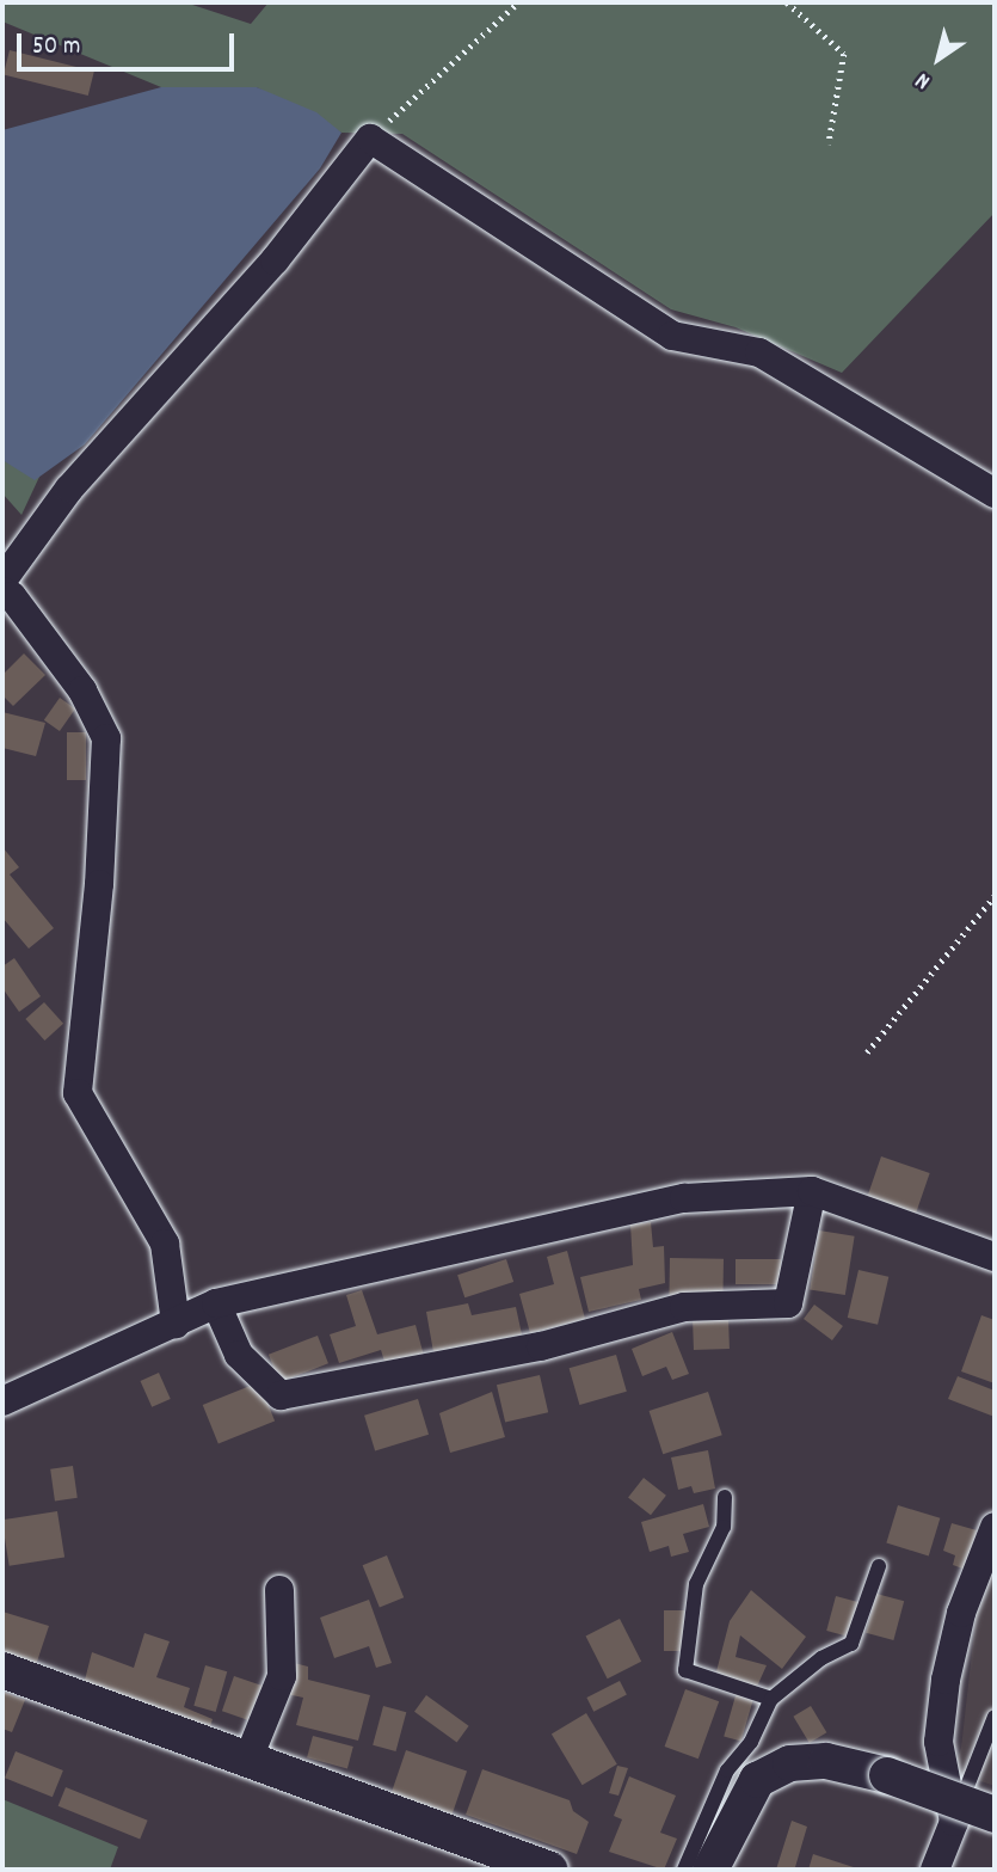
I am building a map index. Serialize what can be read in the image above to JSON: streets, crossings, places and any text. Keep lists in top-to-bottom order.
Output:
{
  "scale_bar": "50 m",
  "north": "bottom left"
}
